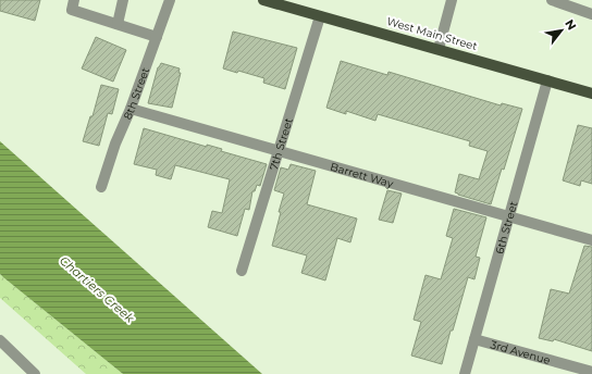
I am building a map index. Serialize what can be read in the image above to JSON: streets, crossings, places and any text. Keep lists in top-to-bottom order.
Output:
{
  "streets": {
    "main road": ["West Main Street"],
    "street": [
      "8th Street",
      "7th Street",
      "Barrett Way",
      "6th Street",
      "3rd Avenue"
    ]
  },
  "crossings": [
    ["West Main Street", "7th Street"],
    ["West Main Street", "6th Street"],
    ["8th Street", "Barrett Way"],
    ["7th Street", "Barrett Way"],
    ["Barrett Way", "6th Street"],
    ["6th Street", "3rd Avenue"]
  ],
  "water": ["Chartiers Creek"],
  "north": "top right"
}
